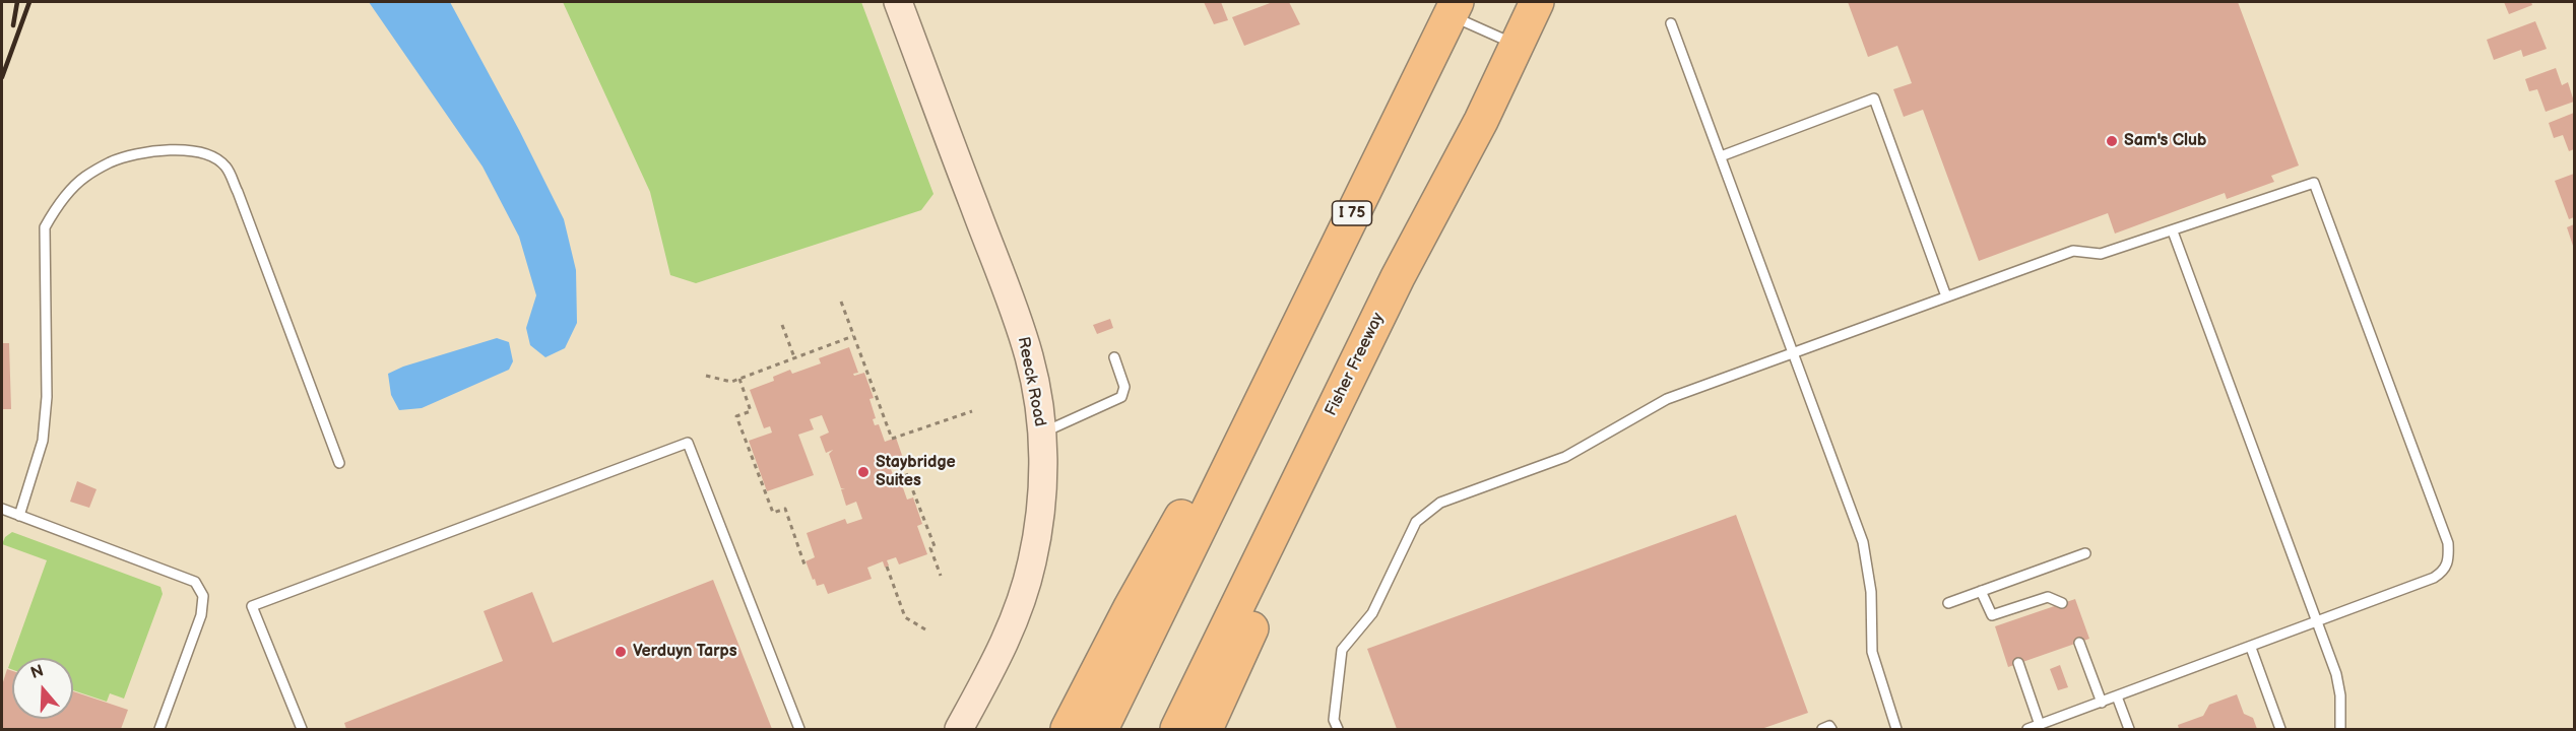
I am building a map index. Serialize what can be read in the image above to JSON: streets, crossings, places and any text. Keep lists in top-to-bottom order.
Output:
{
  "streets": {
    "highway": ["I 75", "Fisher Freeway"],
    "street": ["Reeck Road"]
  },
  "places": ["Sam's Club", "Staybridge Suites", "Verduyn Tarps"],
  "north": "top"
}
